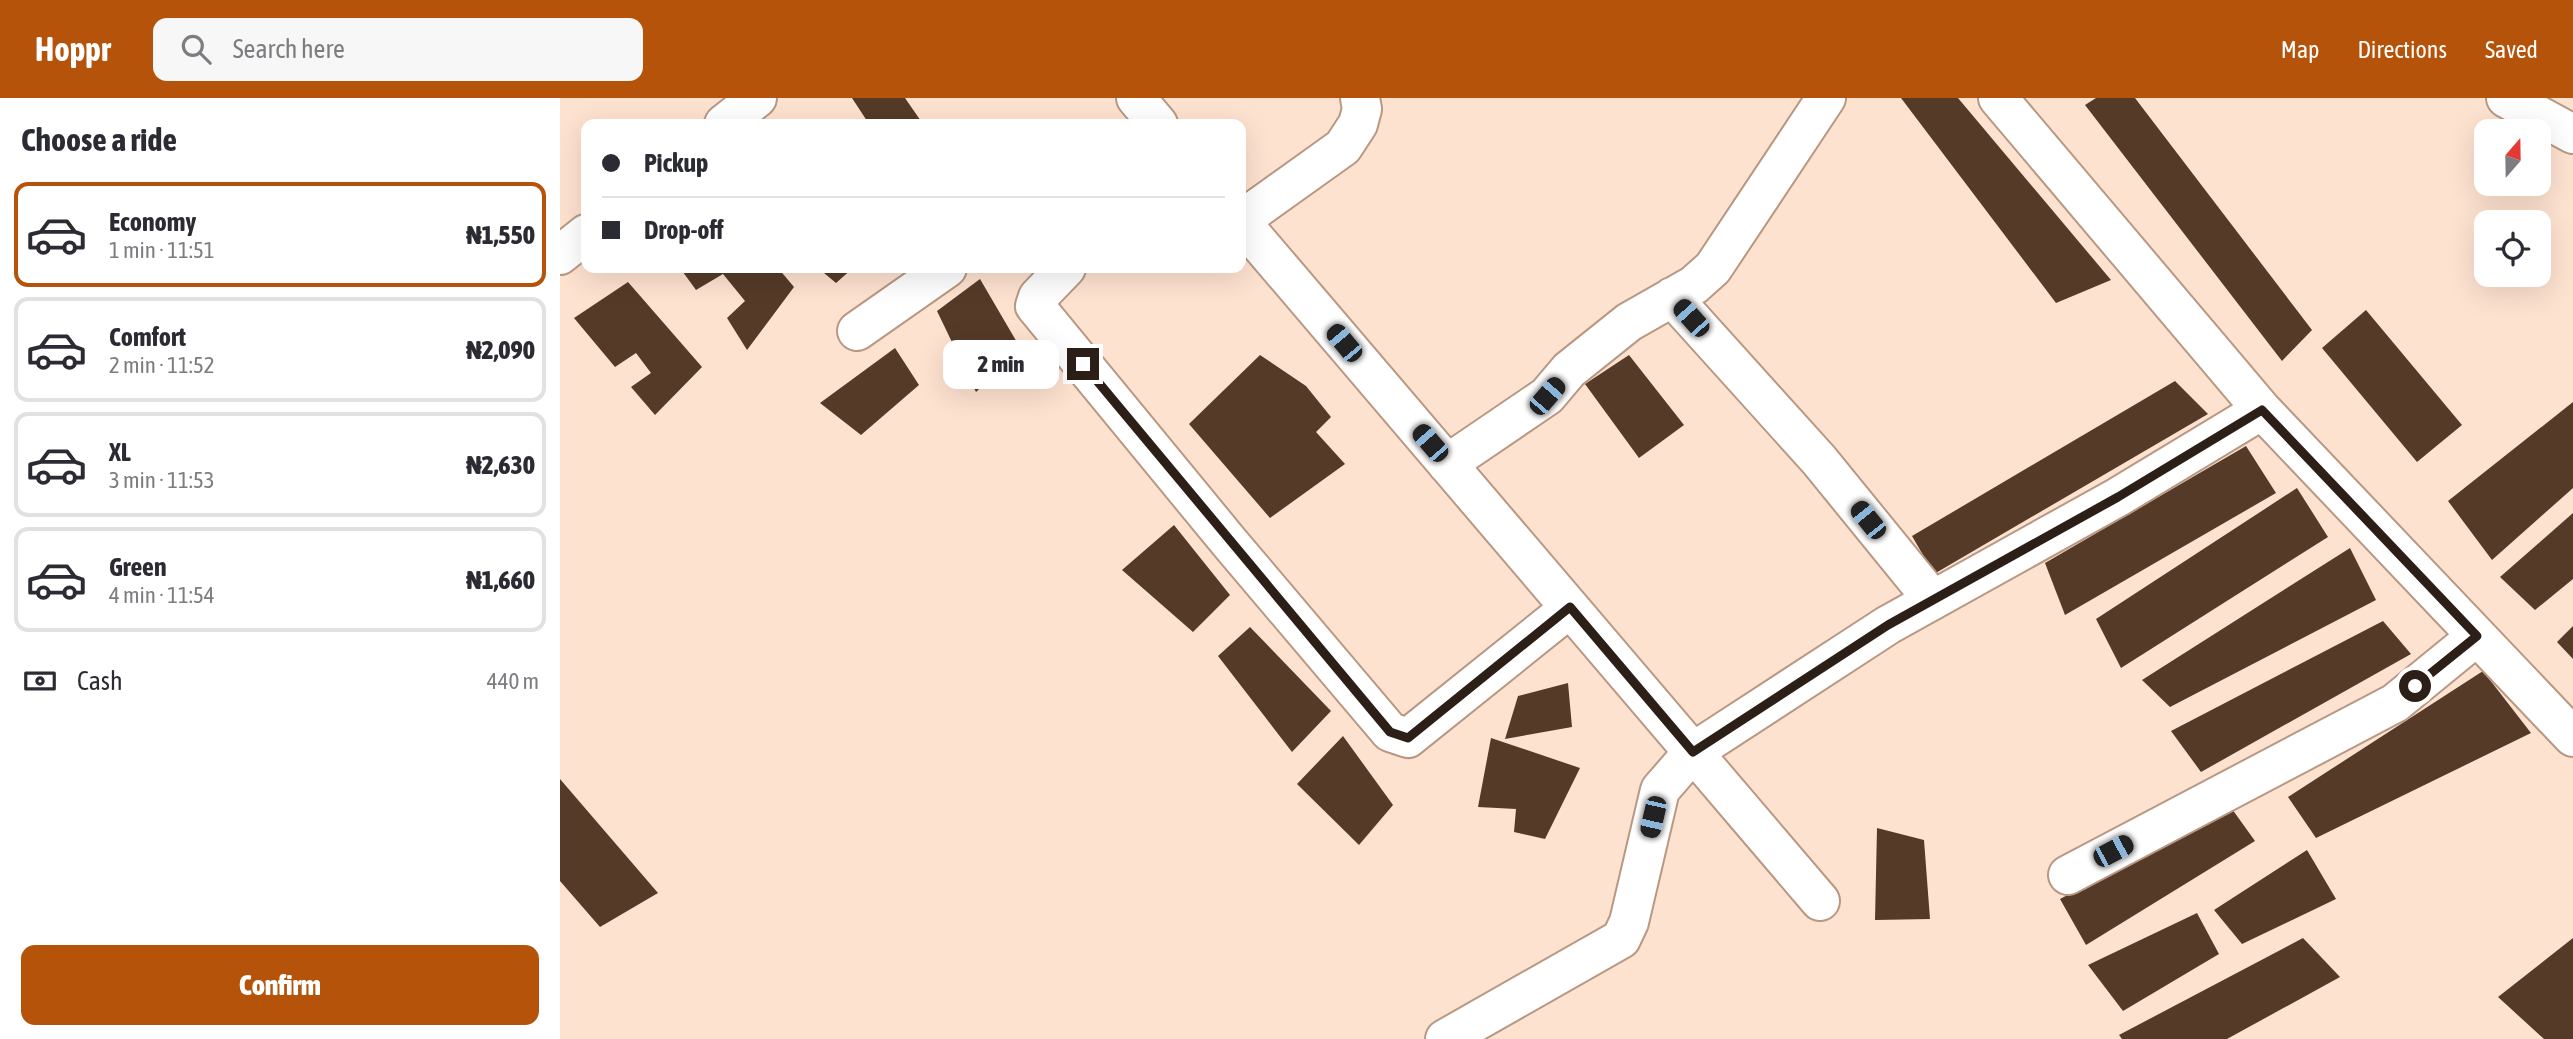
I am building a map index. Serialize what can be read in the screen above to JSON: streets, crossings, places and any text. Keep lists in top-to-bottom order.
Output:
{
  "north": "top",
  "page": {
    "header": "Hoppr",
    "search": "Search here",
    "nav": ["Map", "Directions", "Saved"],
    "heading": "Choose a ride",
    "banner": ["Pickup", "Drop-off"],
    "list": [
      {
        "name": "Economy",
        "note": "1 min · 11:51",
        "value": "₦1,550"
      },
      {
        "name": "Comfort",
        "note": "2 min · 11:52",
        "value": "₦2,090"
      },
      {
        "name": "XL",
        "note": "3 min · 11:53",
        "value": "₦2,630"
      },
      {
        "name": "Green",
        "note": "4 min · 11:54",
        "value": "₦1,660"
      }
    ],
    "bubble": "2 min",
    "pay": ["Cash", "440 m"],
    "buttons": "Confirm"
  }
}
